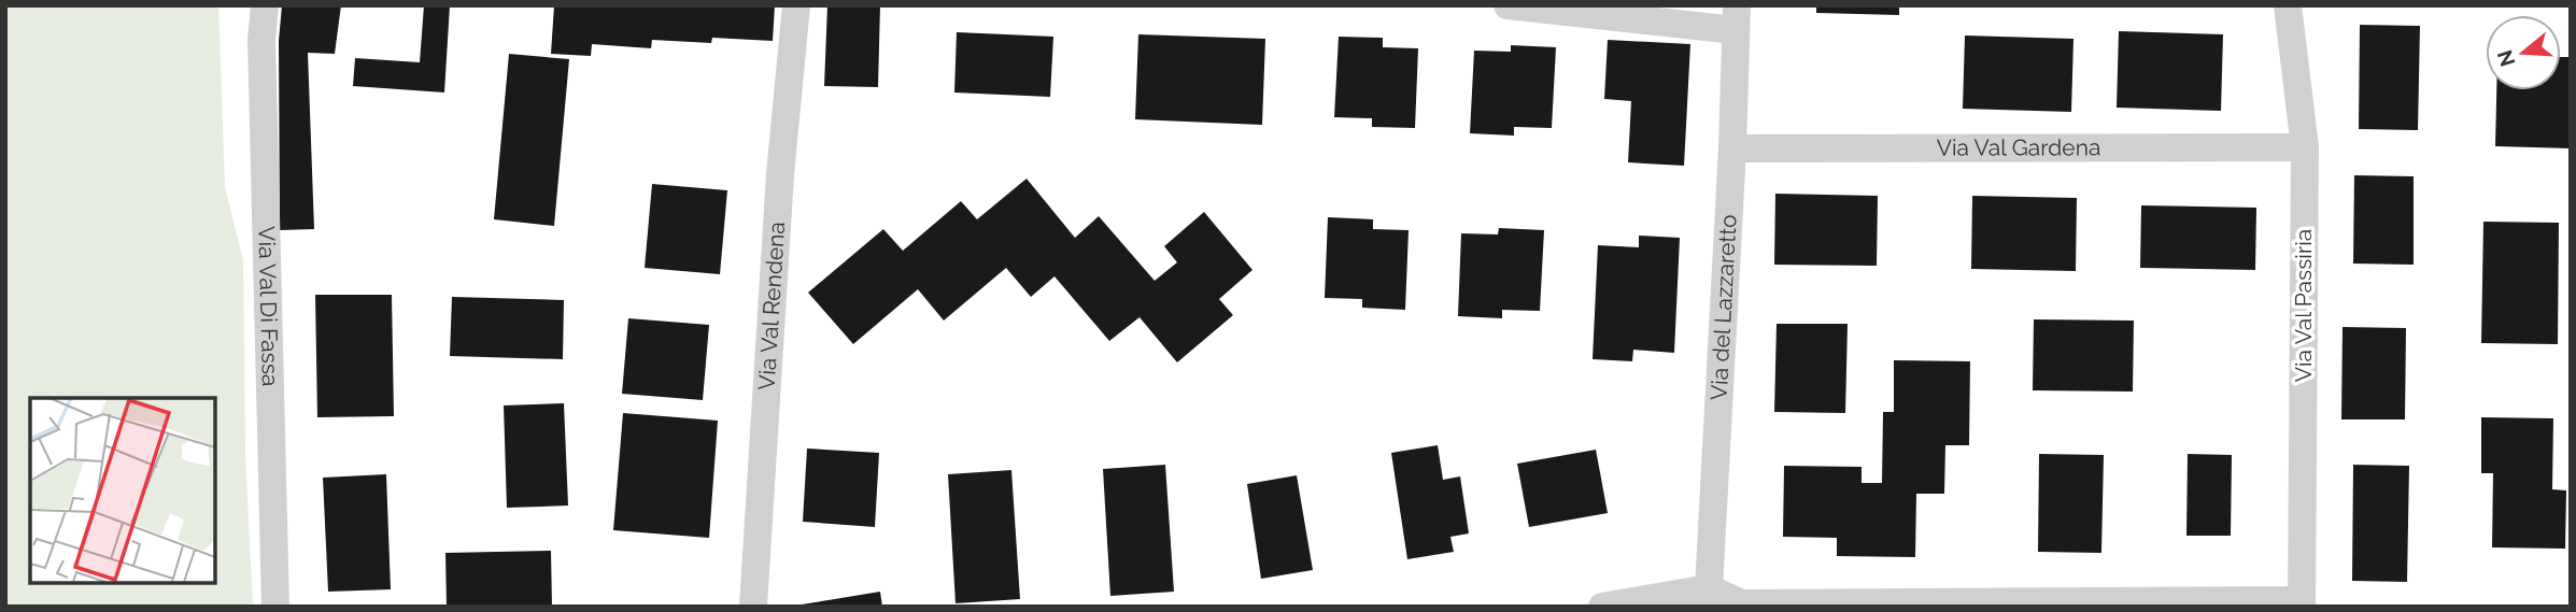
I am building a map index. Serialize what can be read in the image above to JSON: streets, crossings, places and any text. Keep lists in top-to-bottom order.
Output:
{
  "streets": {
    "street": [
      "Via Val Gardena",
      "Via Val Di Fassa",
      "Via Val Rendena",
      "Via Val Passiria",
      "Via del Lazzaretto"
    ]
  },
  "crossings": [
    ["Via Val Gardena", "Via Val Passiria"],
    ["Via Val Gardena", "Via del Lazzaretto"]
  ],
  "north": "left"
}
